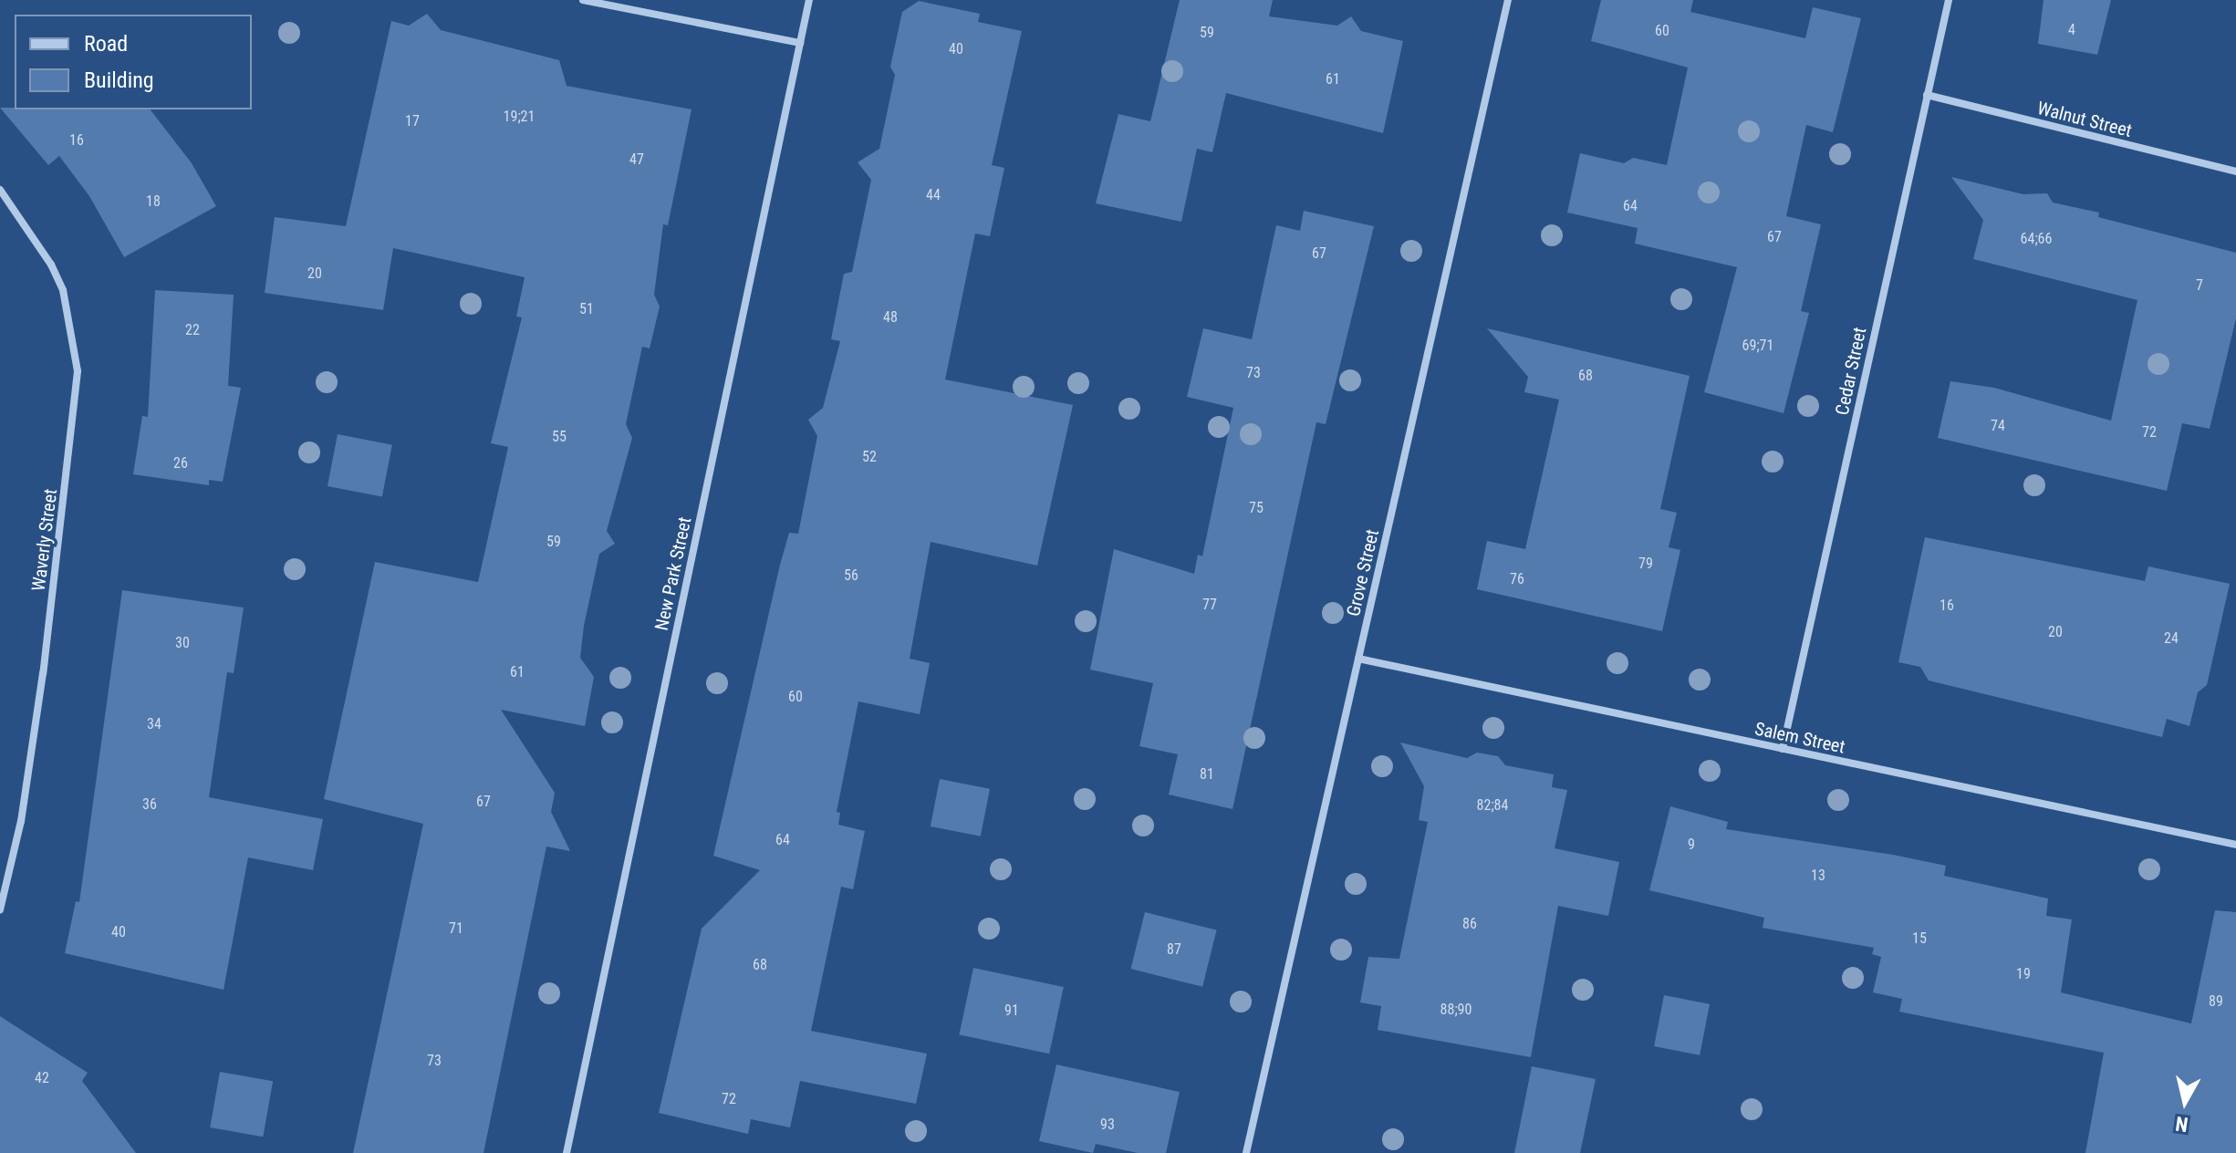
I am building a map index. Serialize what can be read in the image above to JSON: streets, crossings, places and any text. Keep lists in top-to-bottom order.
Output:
{
  "streets": {
    "street": [
      "Walnut Street",
      "Cedar Street",
      "Waverly Street",
      "Grove Street",
      "New Park Street",
      "Salem Street"
    ]
  },
  "crossings": [
    ["Walnut Street", "Cedar Street"],
    ["Cedar Street", "Salem Street"],
    ["Grove Street", "Salem Street"]
  ],
  "house_numbers": [
    "4",
    "60",
    "59",
    "40",
    "61",
    "19;21",
    "17",
    "16",
    "47",
    "44",
    "18",
    "64",
    "67",
    "64;66",
    "67",
    "20",
    "7",
    "51",
    "48",
    "22",
    "69;71",
    "73",
    "68",
    "74",
    "72",
    "55",
    "52",
    "26",
    "75",
    "59",
    "79",
    "56",
    "76",
    "77",
    "16",
    "20",
    "24",
    "30",
    "61",
    "60",
    "34",
    "81",
    "67",
    "36",
    "82;84",
    "64",
    "9",
    "13",
    "86",
    "71",
    "40",
    "15",
    "87",
    "68",
    "19",
    "89",
    "88;90",
    "91",
    "73",
    "42",
    "72",
    "93"
  ],
  "legend": ["Road", "Building"],
  "north": "bottom"
}
